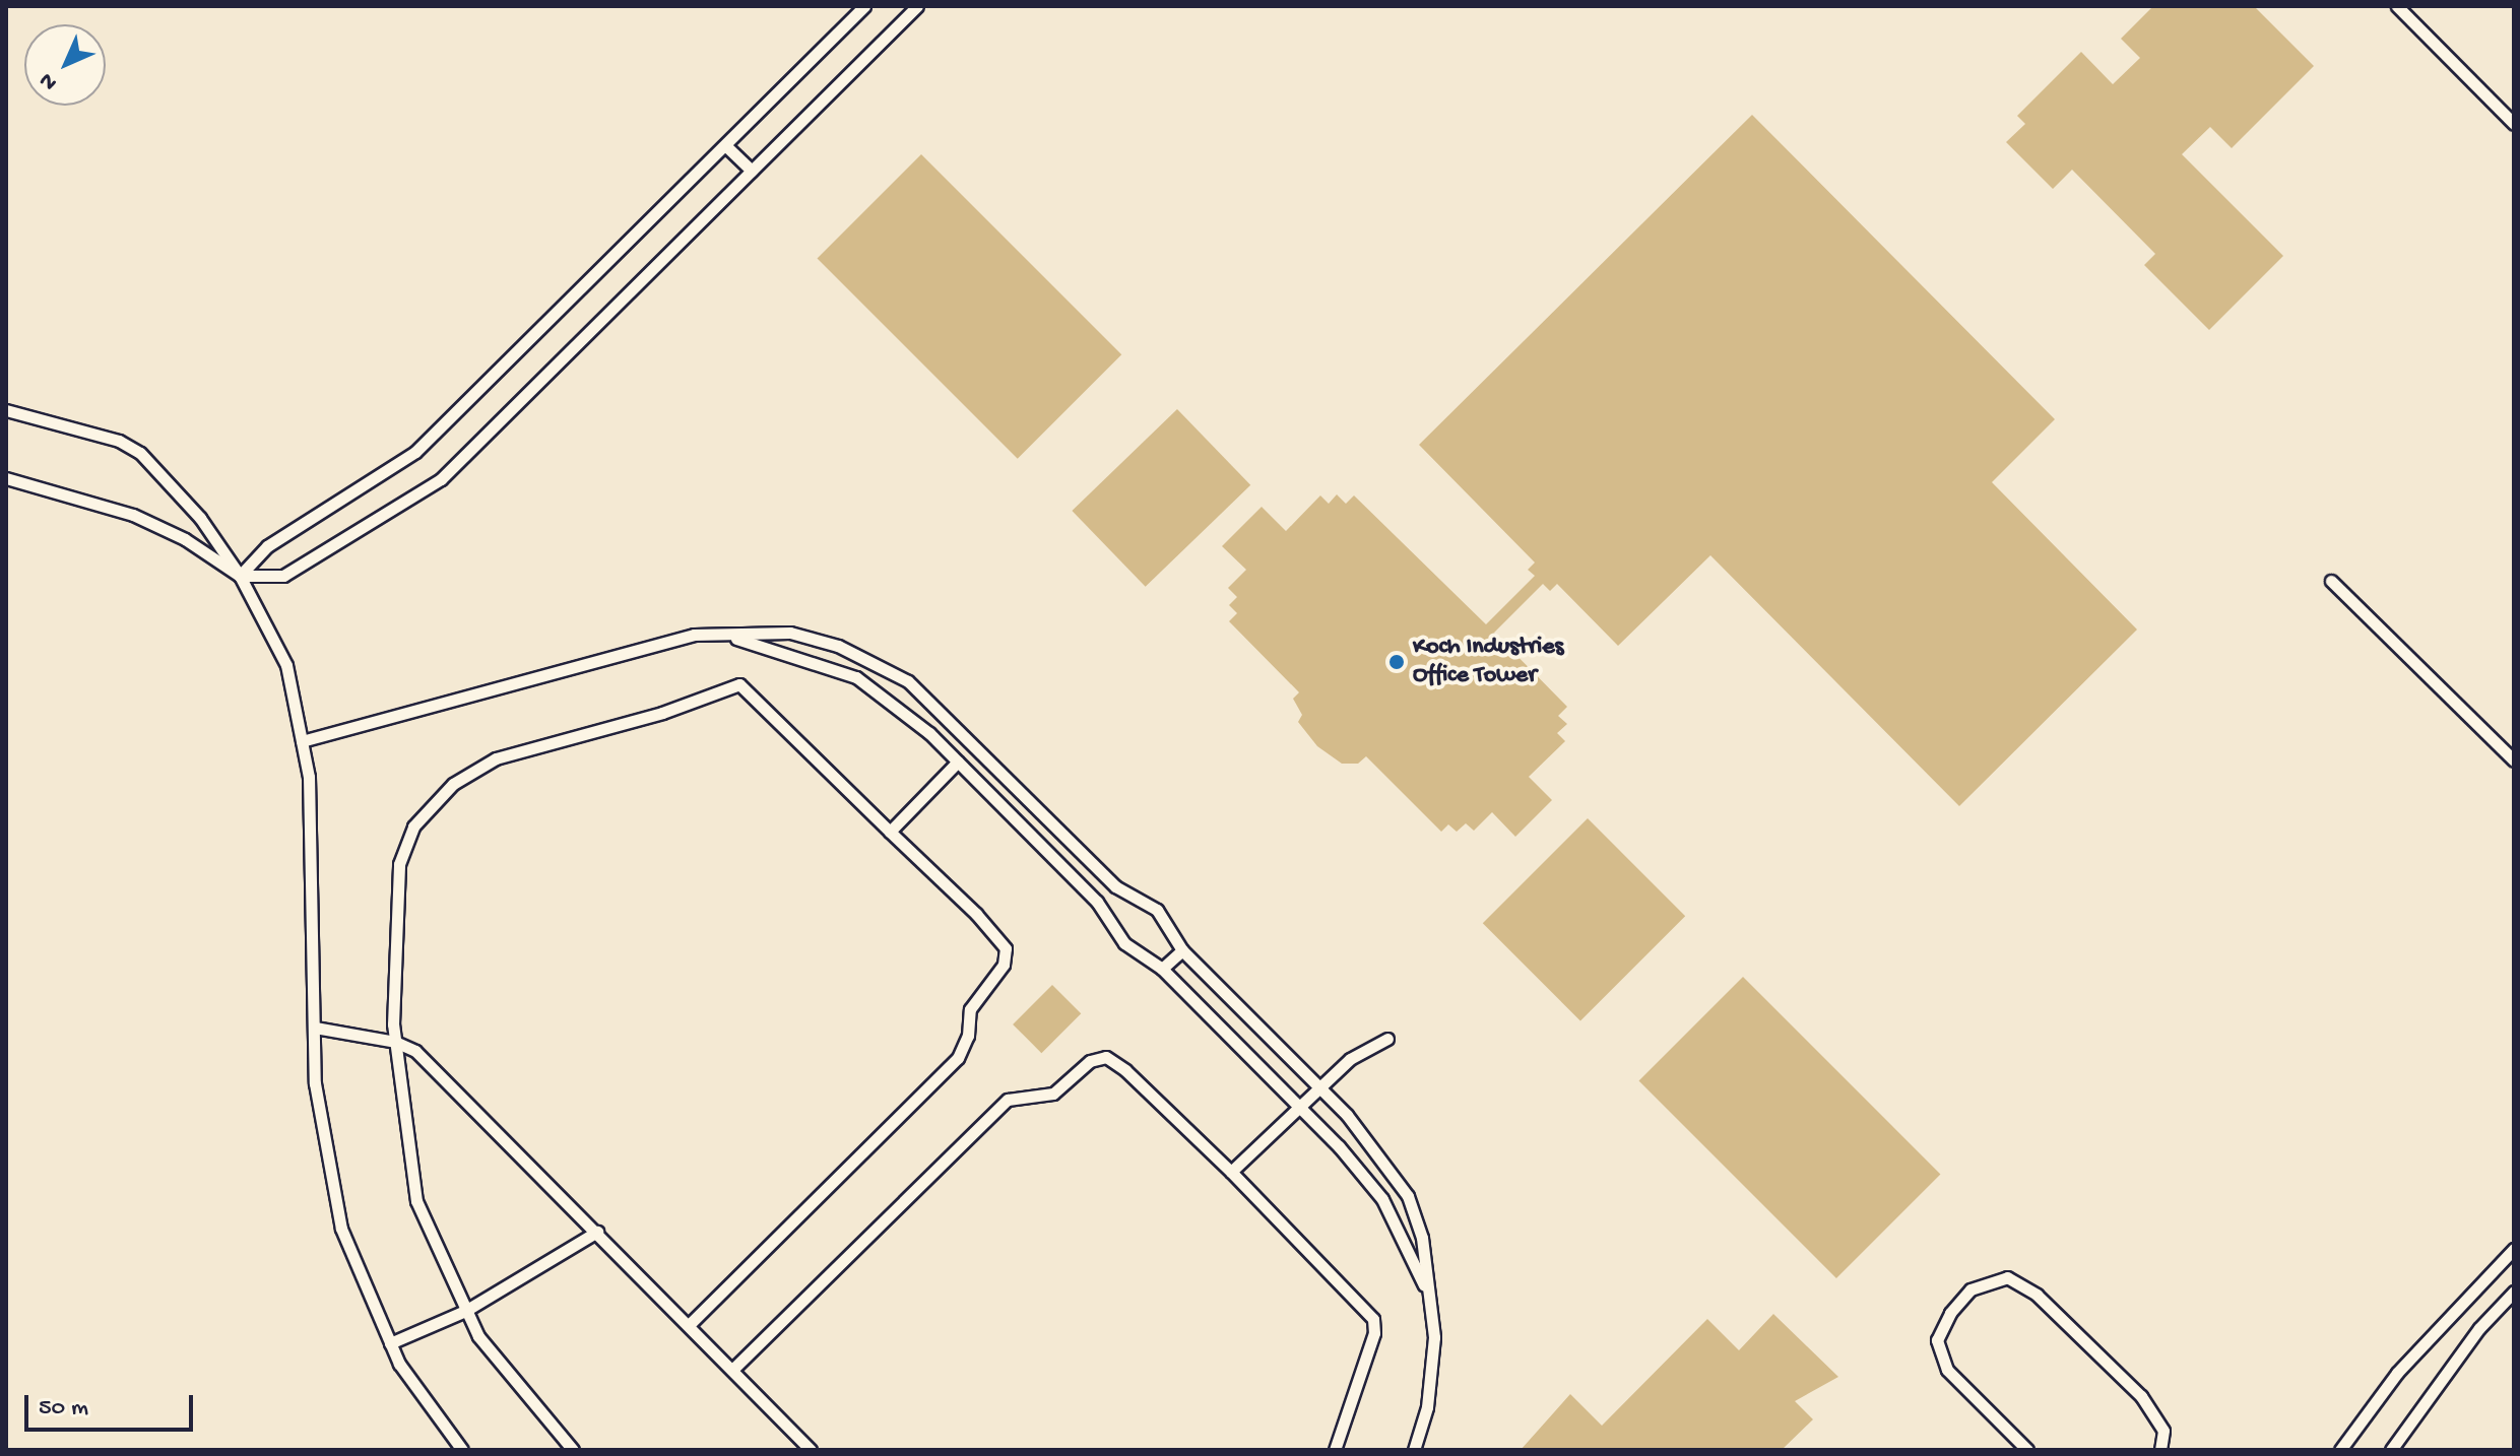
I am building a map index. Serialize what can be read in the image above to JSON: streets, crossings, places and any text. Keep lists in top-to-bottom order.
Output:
{
  "places": ["Koch Industries Office Tower"],
  "scale_bar": "50 m",
  "north": "bottom left"
}
